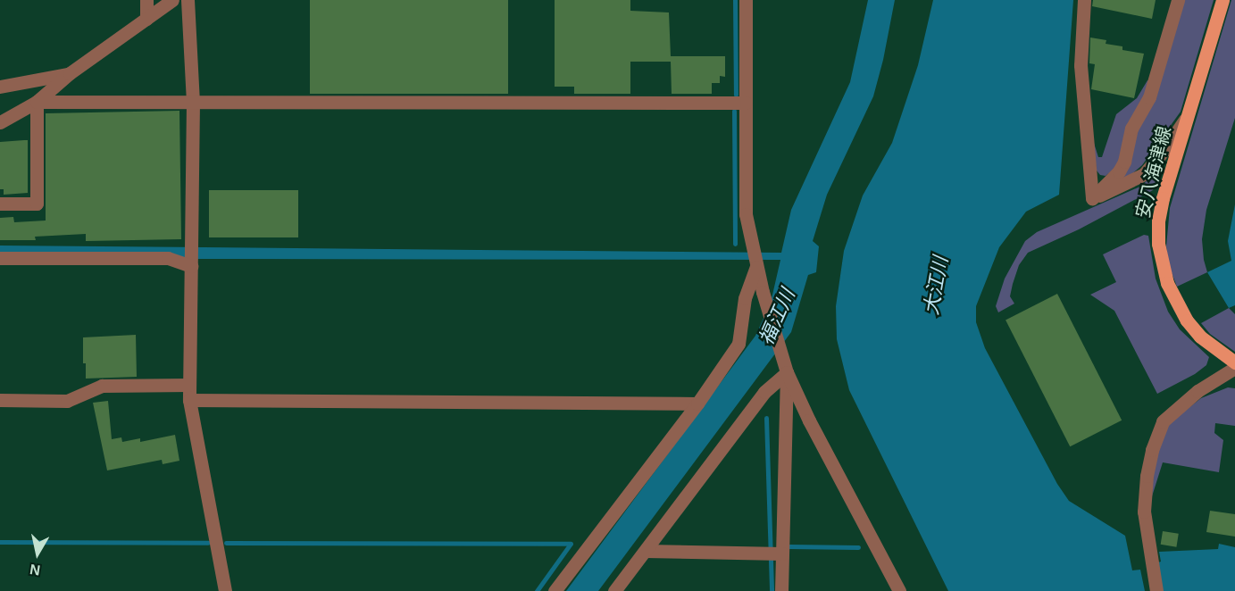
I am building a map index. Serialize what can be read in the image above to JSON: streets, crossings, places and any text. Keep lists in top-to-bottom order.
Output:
{
  "streets": {
    "main road": ["安八海津線"]
  },
  "water": ["大江川", "福江川"],
  "north": "bottom"
}
